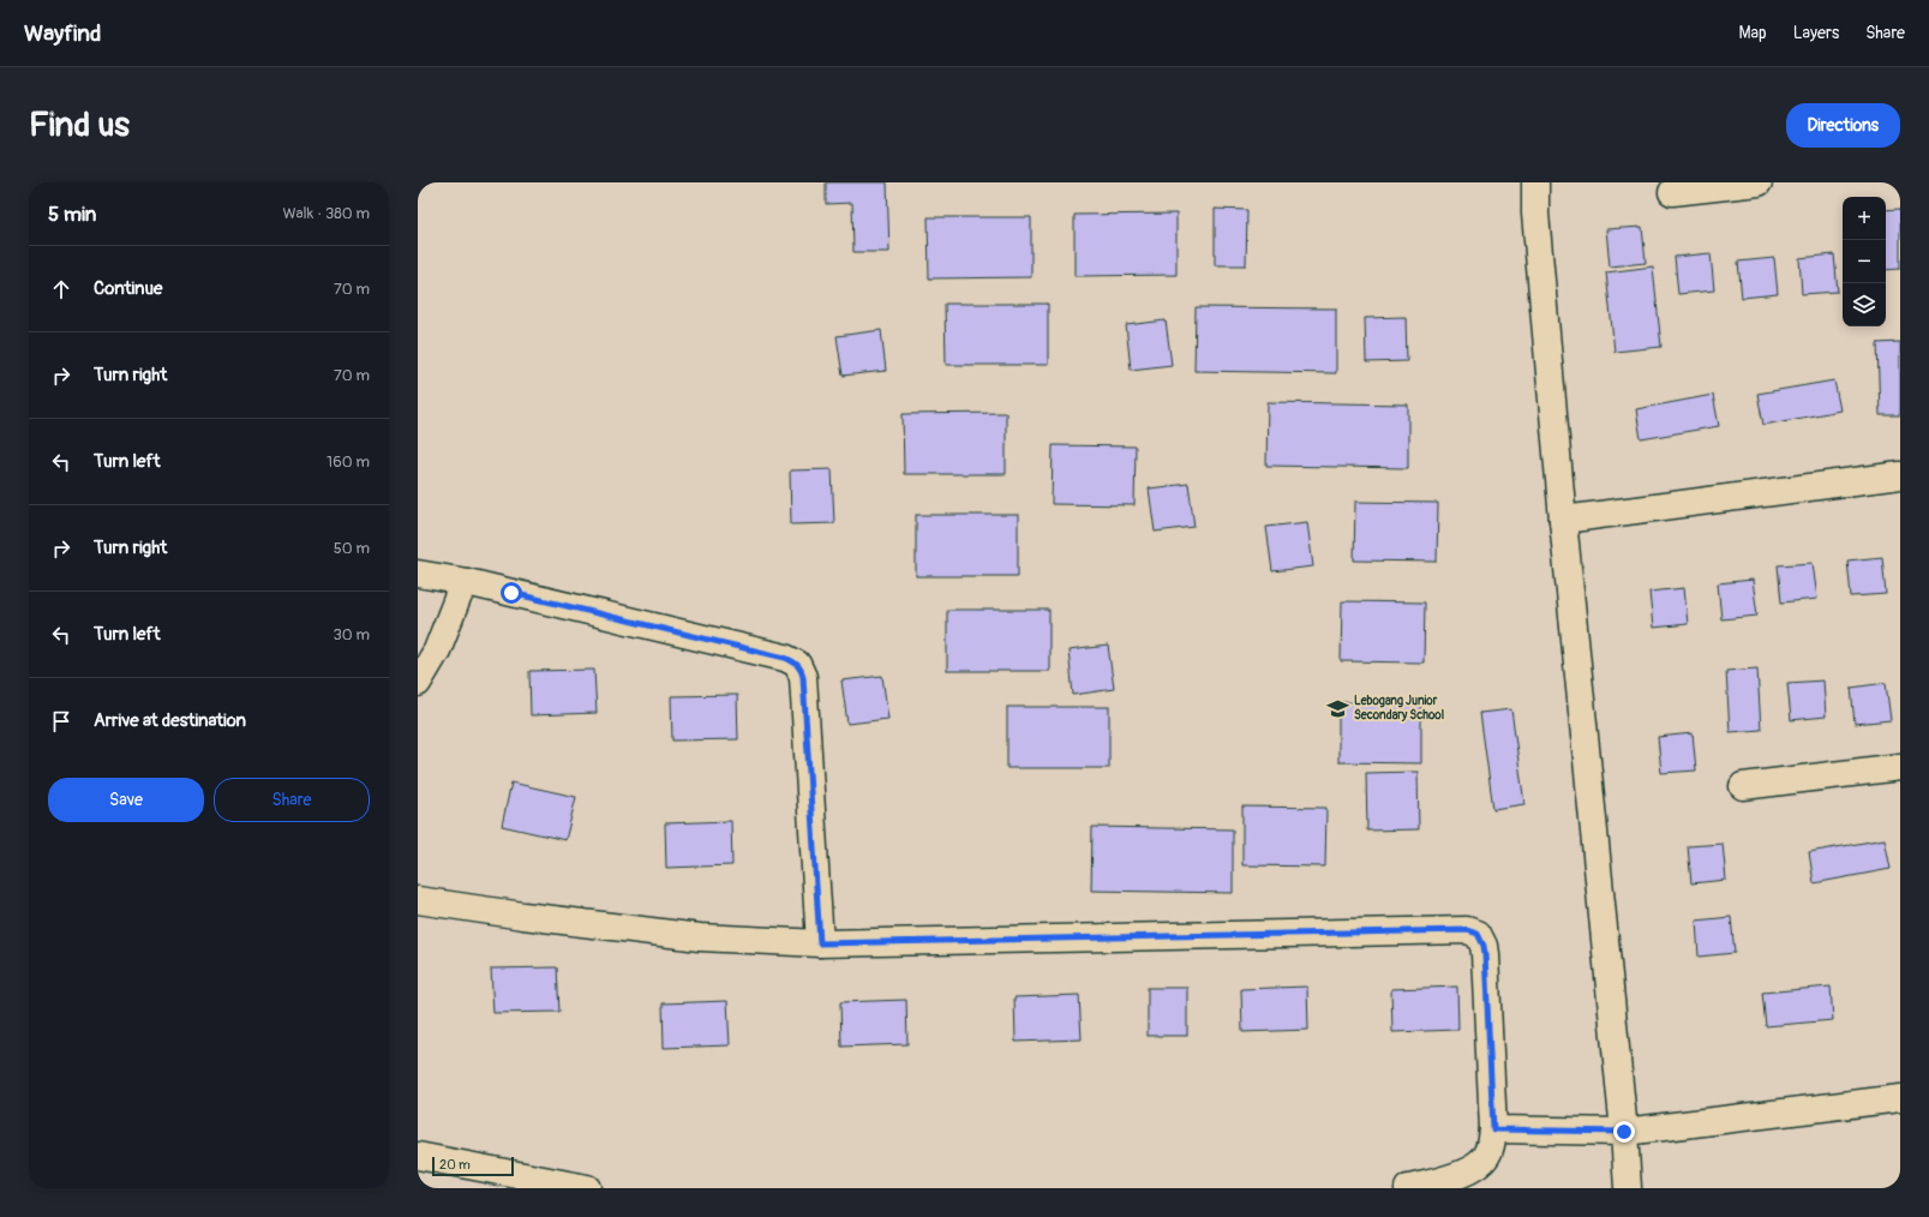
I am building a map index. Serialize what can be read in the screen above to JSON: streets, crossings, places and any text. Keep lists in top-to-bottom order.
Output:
{
  "places": {
    "school or university": ["Lebogang Junior Secondary School"]
  },
  "scale_bar": "20 m",
  "page": {
    "header": "Wayfind",
    "nav": ["Map", "Layers", "Share"],
    "buttons": [
      "Directions",
      ["Save", "Share"]
    ],
    "title": "Find us",
    "heading": ["5 min", "Walk · 380 m"],
    "map_buttons": ["+", "−"],
    "list": [
      ["Continue", "70 m"],
      ["Turn right", "70 m"],
      ["Turn left", "160 m"],
      ["Turn right", "50 m"],
      ["Turn left", "30 m"],
      "Arrive at destination"
    ],
    "scale": "20 m"
  }
}
